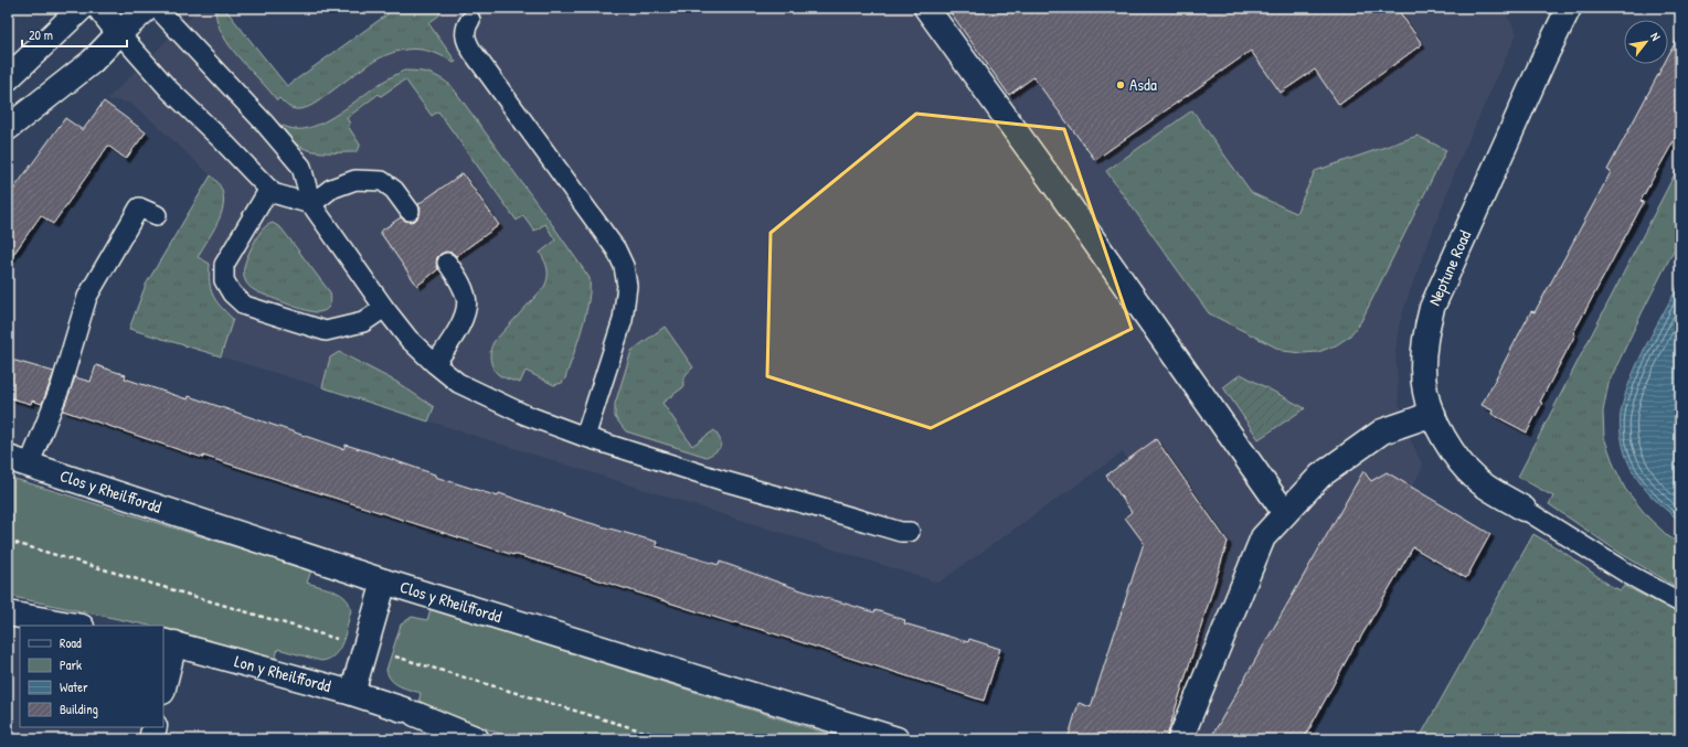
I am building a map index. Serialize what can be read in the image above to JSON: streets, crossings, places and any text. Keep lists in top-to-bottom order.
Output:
{
  "streets": {
    "street": ["Neptune Road", "Clos y Rheilffordd", "Lon y Rheilffordd"]
  },
  "places": ["Asda"],
  "legend": [
    "Road",
    "Park",
    "Water",
    "Building"
  ],
  "scale_bar": "20 m",
  "north": "top right"
}
